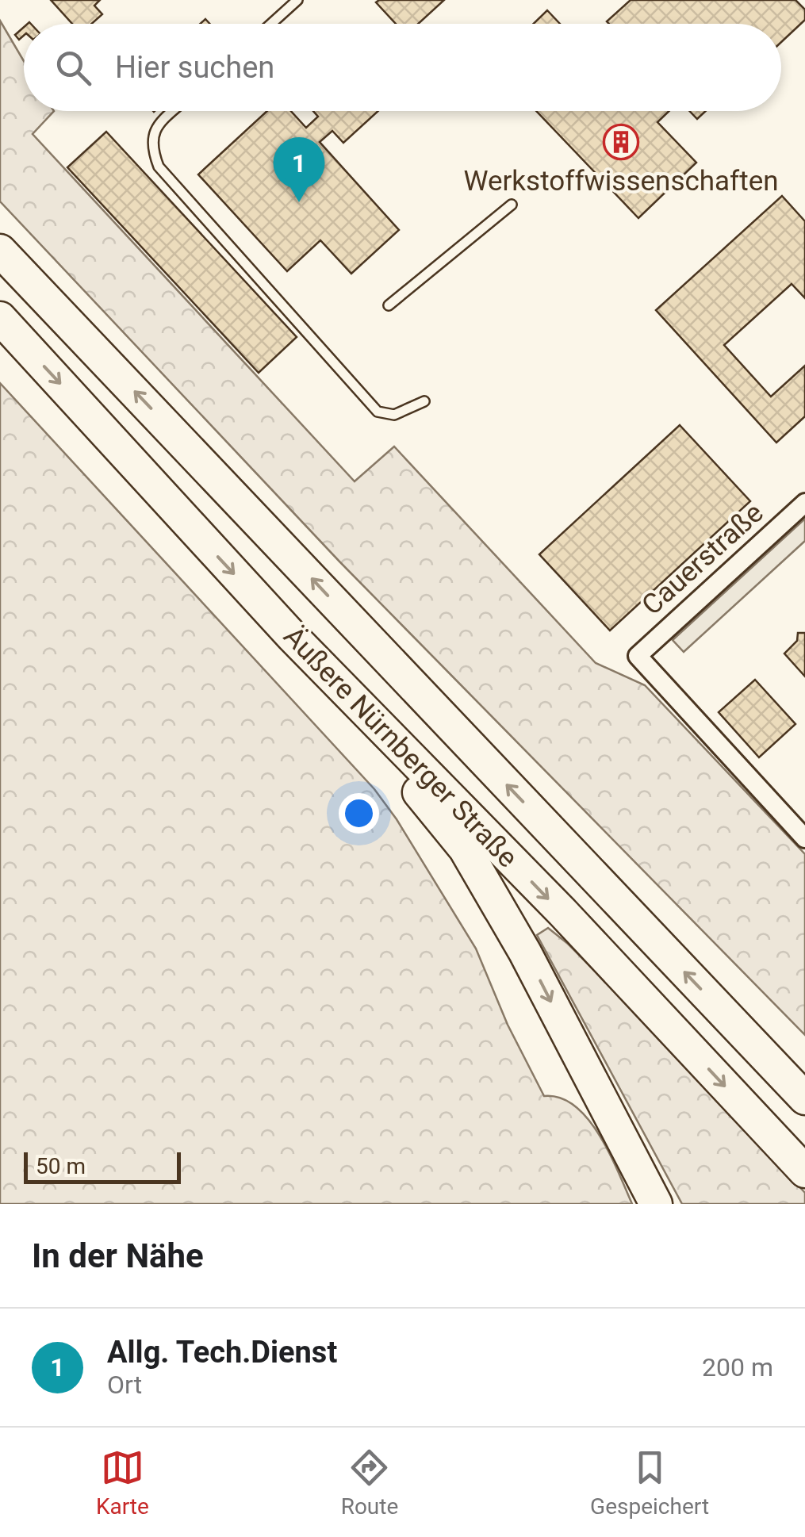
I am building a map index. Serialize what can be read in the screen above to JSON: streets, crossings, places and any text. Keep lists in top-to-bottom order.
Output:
{
  "streets": {
    "highway": ["Äußere Nürnberger Straße"],
    "street": ["Cauerstraße"]
  },
  "places": {
    "building": ["Werkstoffwissenschaften"]
  },
  "scale_bar": "50 m",
  "page": {
    "search": "Hier suchen",
    "pins": "1",
    "scale": "50 m",
    "heading": "In der Nähe",
    "list": [
      {
        "mark": "1",
        "name": "Allg. Tech.Dienst",
        "note": "Ort",
        "value": "200 m"
      }
    ],
    "nav": ["Karte", "Route", "Gespeichert"]
  }
}
